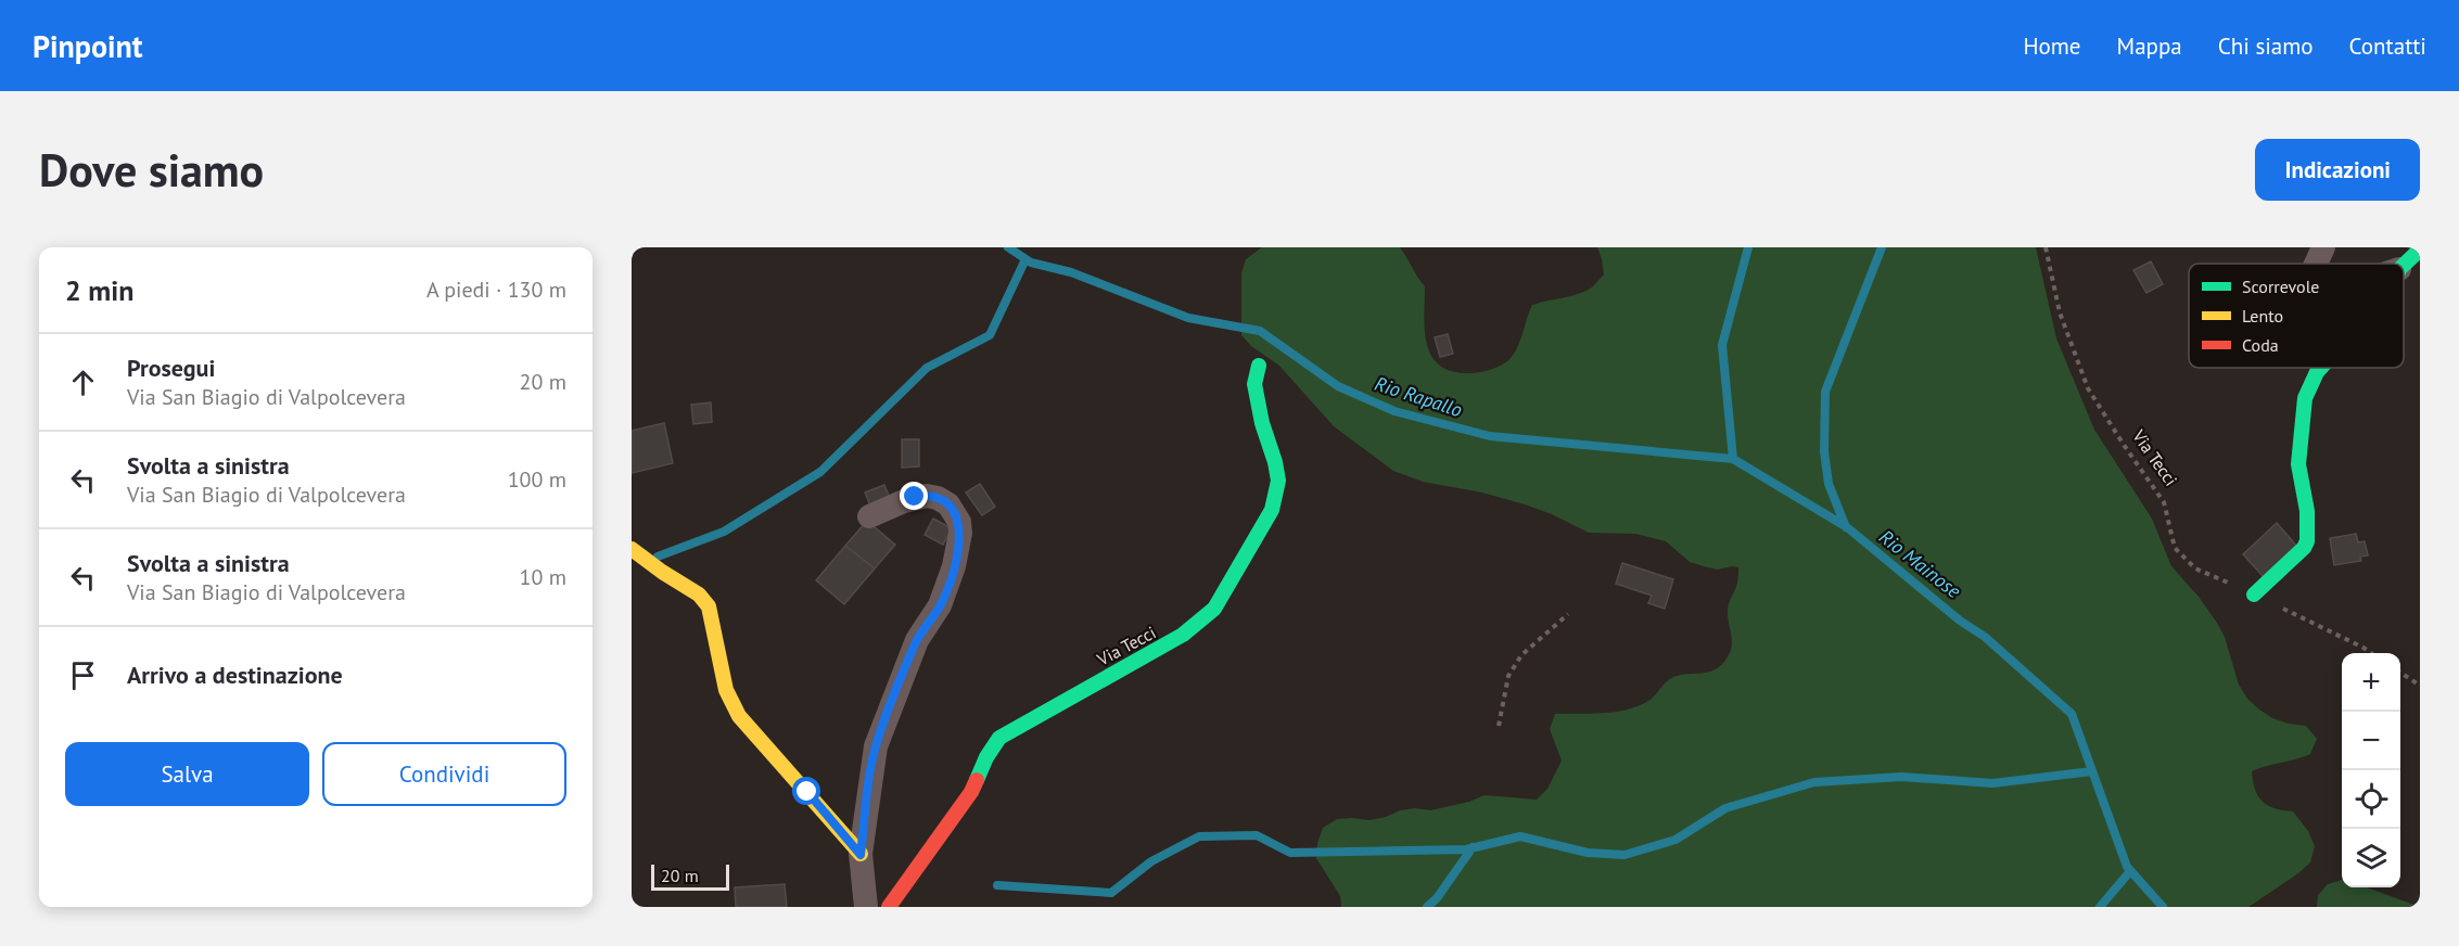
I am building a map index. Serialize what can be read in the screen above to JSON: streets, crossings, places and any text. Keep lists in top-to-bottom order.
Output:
{
  "streets": {
    "street": ["Via Tecci"]
  },
  "water": ["Rio Rapallo", "Rio Mainose"],
  "legend": ["Scorrevole", "Lento", "Coda"],
  "scale_bar": "20 m",
  "page": {
    "header": "Pinpoint",
    "nav": [
      "Home",
      "Mappa",
      "Chi siamo",
      "Contatti"
    ],
    "buttons": [
      "Indicazioni",
      ["Salva", "Condividi"]
    ],
    "title": "Dove siamo",
    "heading": ["2 min", "A piedi · 130 m"],
    "list": [
      ["Prosegui", "Via San Biagio di Valpolcevera", "20 m"],
      ["Svolta a sinistra", "Via San Biagio di Valpolcevera", "100 m"],
      ["Svolta a sinistra", "Via San Biagio di Valpolcevera", "10 m"],
      "Arrivo a destinazione"
    ],
    "map_buttons": ["+", "−"],
    "scale": "20 m"
  }
}
